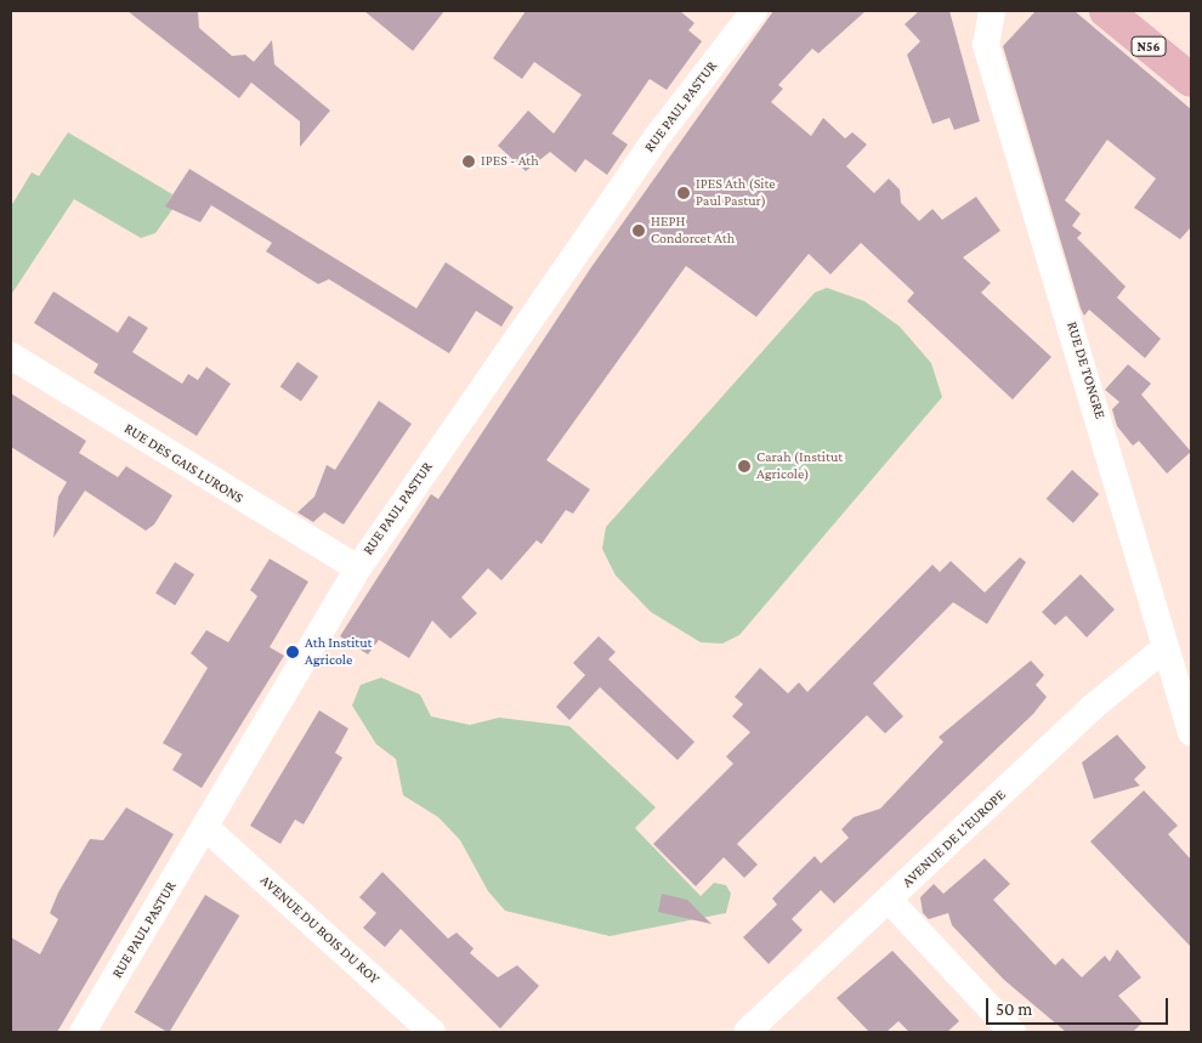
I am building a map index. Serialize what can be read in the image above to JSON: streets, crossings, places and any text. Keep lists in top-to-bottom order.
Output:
{
  "streets": {
    "main road": ["N56"],
    "street": [
      "RUE PAUL PASTUR",
      "RUE DE TONGRE",
      "RUE DES GAIS LURONS",
      "AVENUE DE L'EUROPE",
      "AVENUE DU BOIS DU ROY"
    ]
  },
  "crossings": [
    ["RUE PAUL PASTUR", "RUE DES GAIS LURONS"],
    ["RUE PAUL PASTUR", "AVENUE DU BOIS DU ROY"],
    ["RUE DE TONGRE", "AVENUE DE L'EUROPE"]
  ],
  "places": [
    "IPES - Ath",
    "IPES Ath (Site Paul Pastur)",
    "HEPH Condorcet Ath",
    "Carah (Institut Agricole)",
    "Ath Institut Agricole"
  ],
  "scale_bar": "50 m"
}
